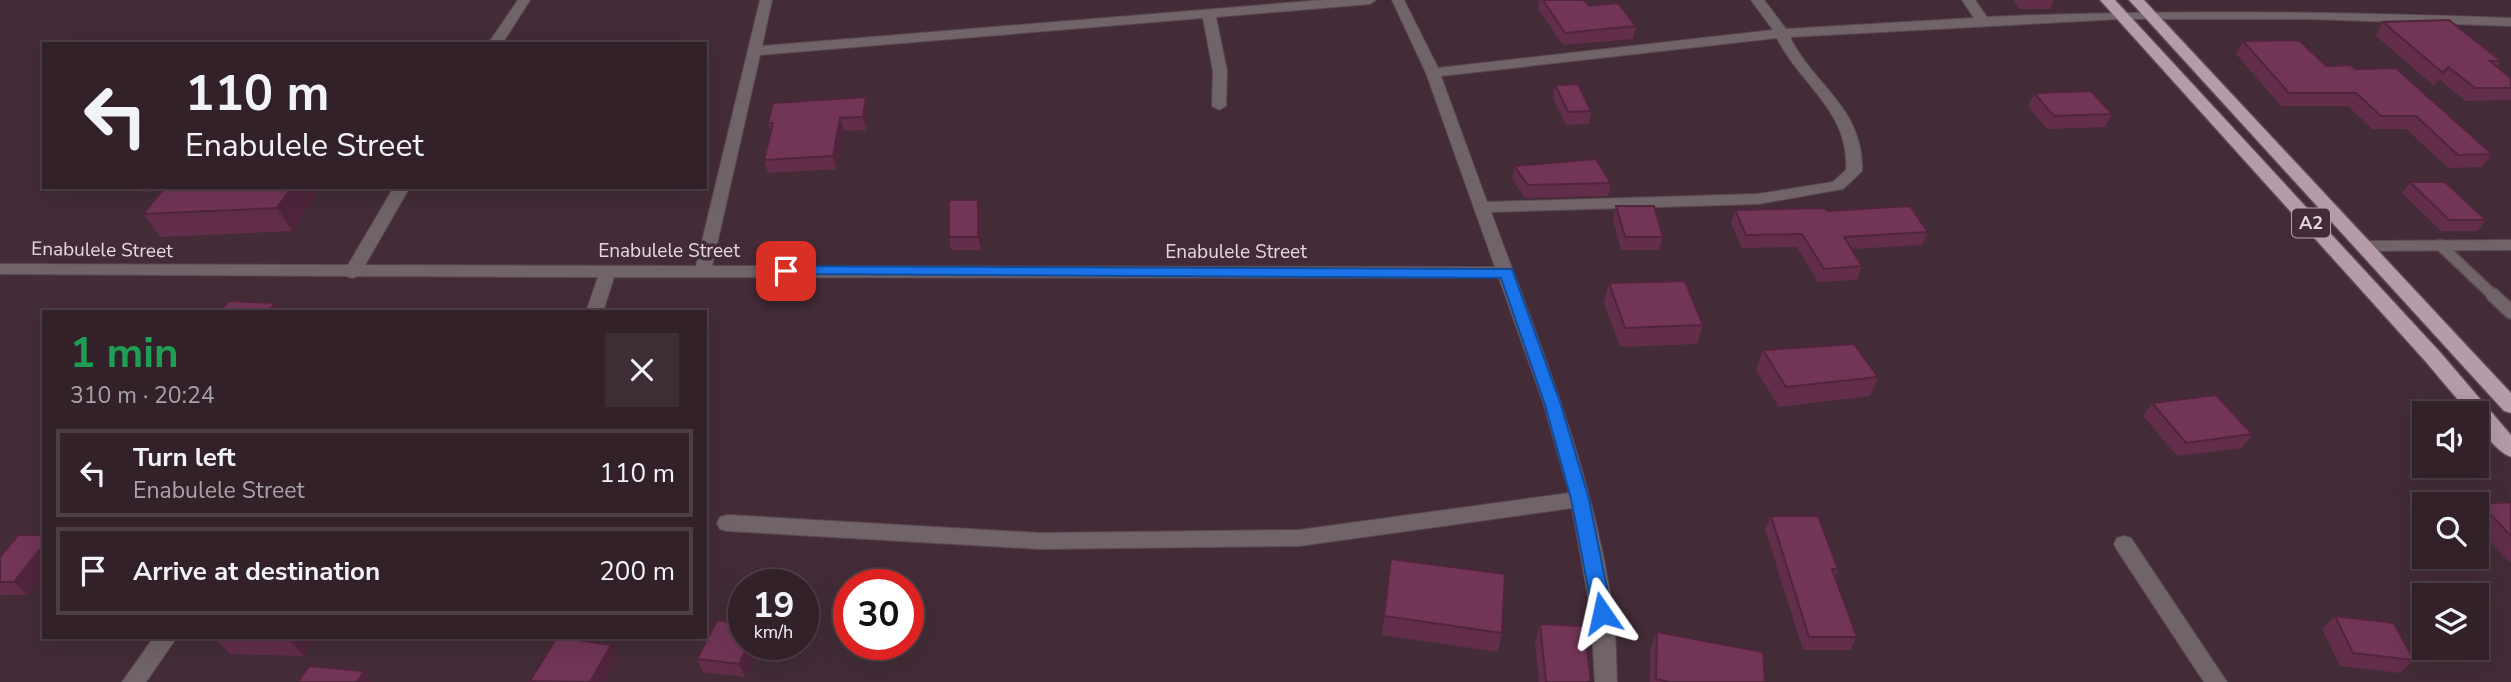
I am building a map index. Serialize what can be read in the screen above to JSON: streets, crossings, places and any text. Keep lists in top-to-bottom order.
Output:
{
  "streets": {
    "highway": ["A2"],
    "street": ["Enabulele Street"]
  },
  "page": {
    "turn": ["110 m", "Enabulele Street"],
    "heading": ["1 min", "310 m · 20:24"],
    "list": [
      {
        "name": "Turn left",
        "note": "Enabulele Street",
        "value": "110 m"
      },
      {
        "name": "Arrive at destination",
        "value": "200 m"
      }
    ],
    "speed": "19 km/h",
    "limit": "30"
  }
}
